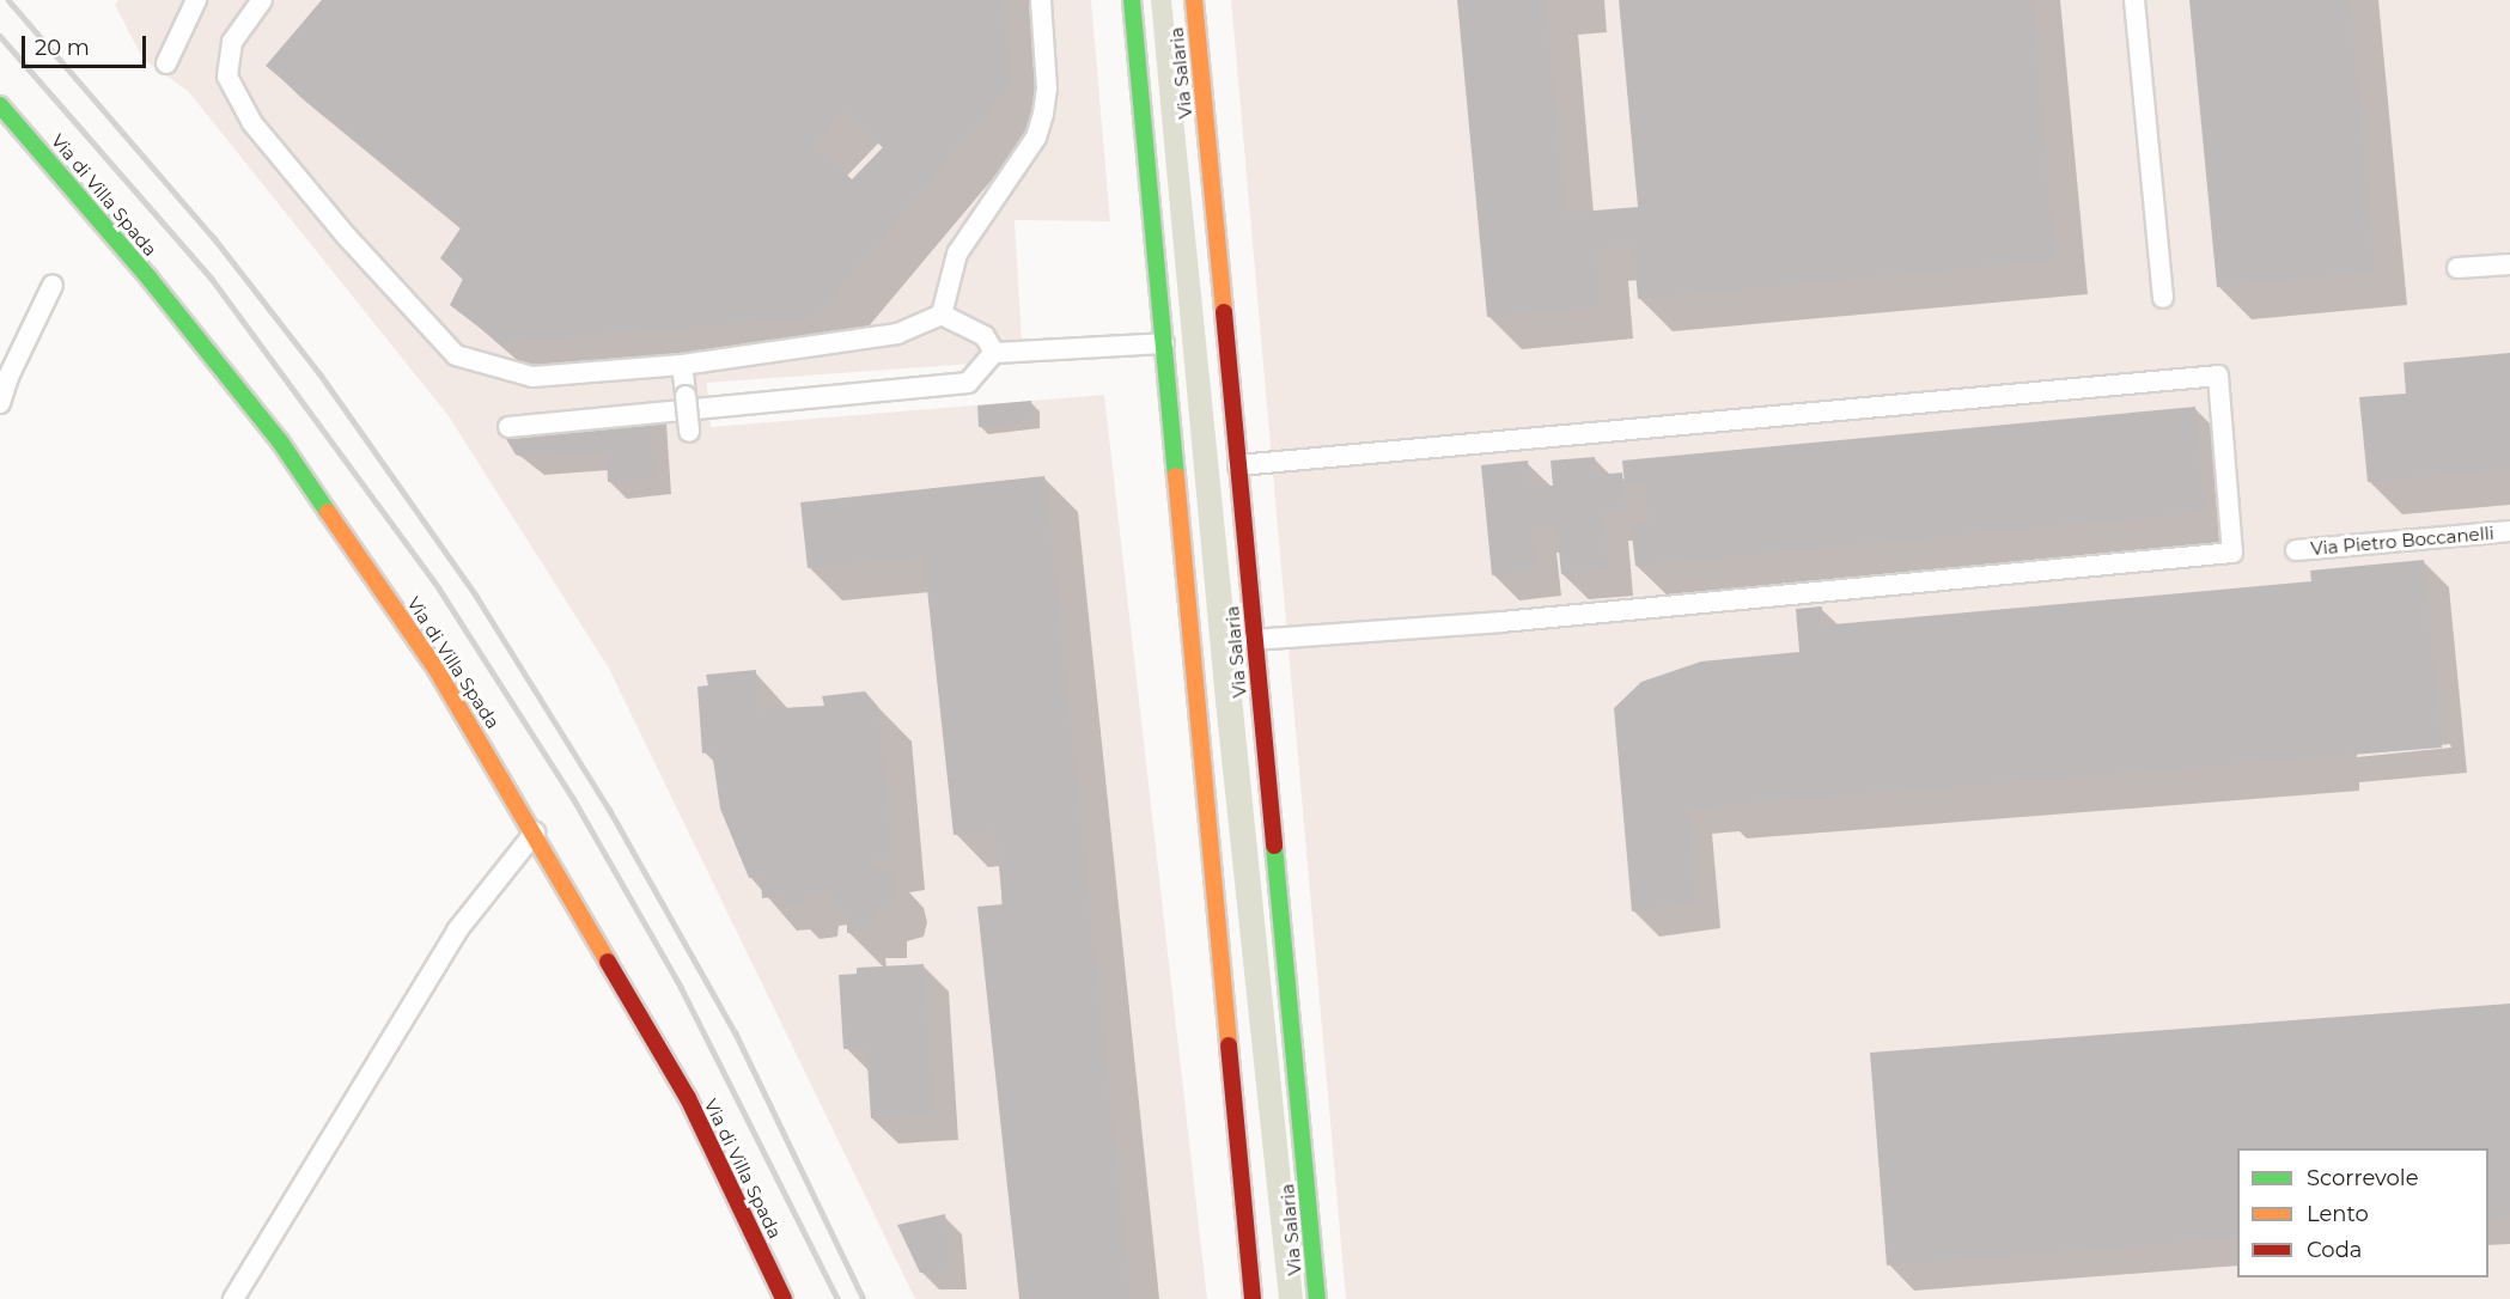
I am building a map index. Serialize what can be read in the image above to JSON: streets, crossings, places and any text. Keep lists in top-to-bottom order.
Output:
{
  "streets": {
    "main road": ["Via Salaria", "Via di Villa Spada"],
    "lane": ["Via Pietro Boccanelli"]
  },
  "legend": ["Scorrevole", "Lento", "Coda"],
  "scale_bar": "20 m"
}
